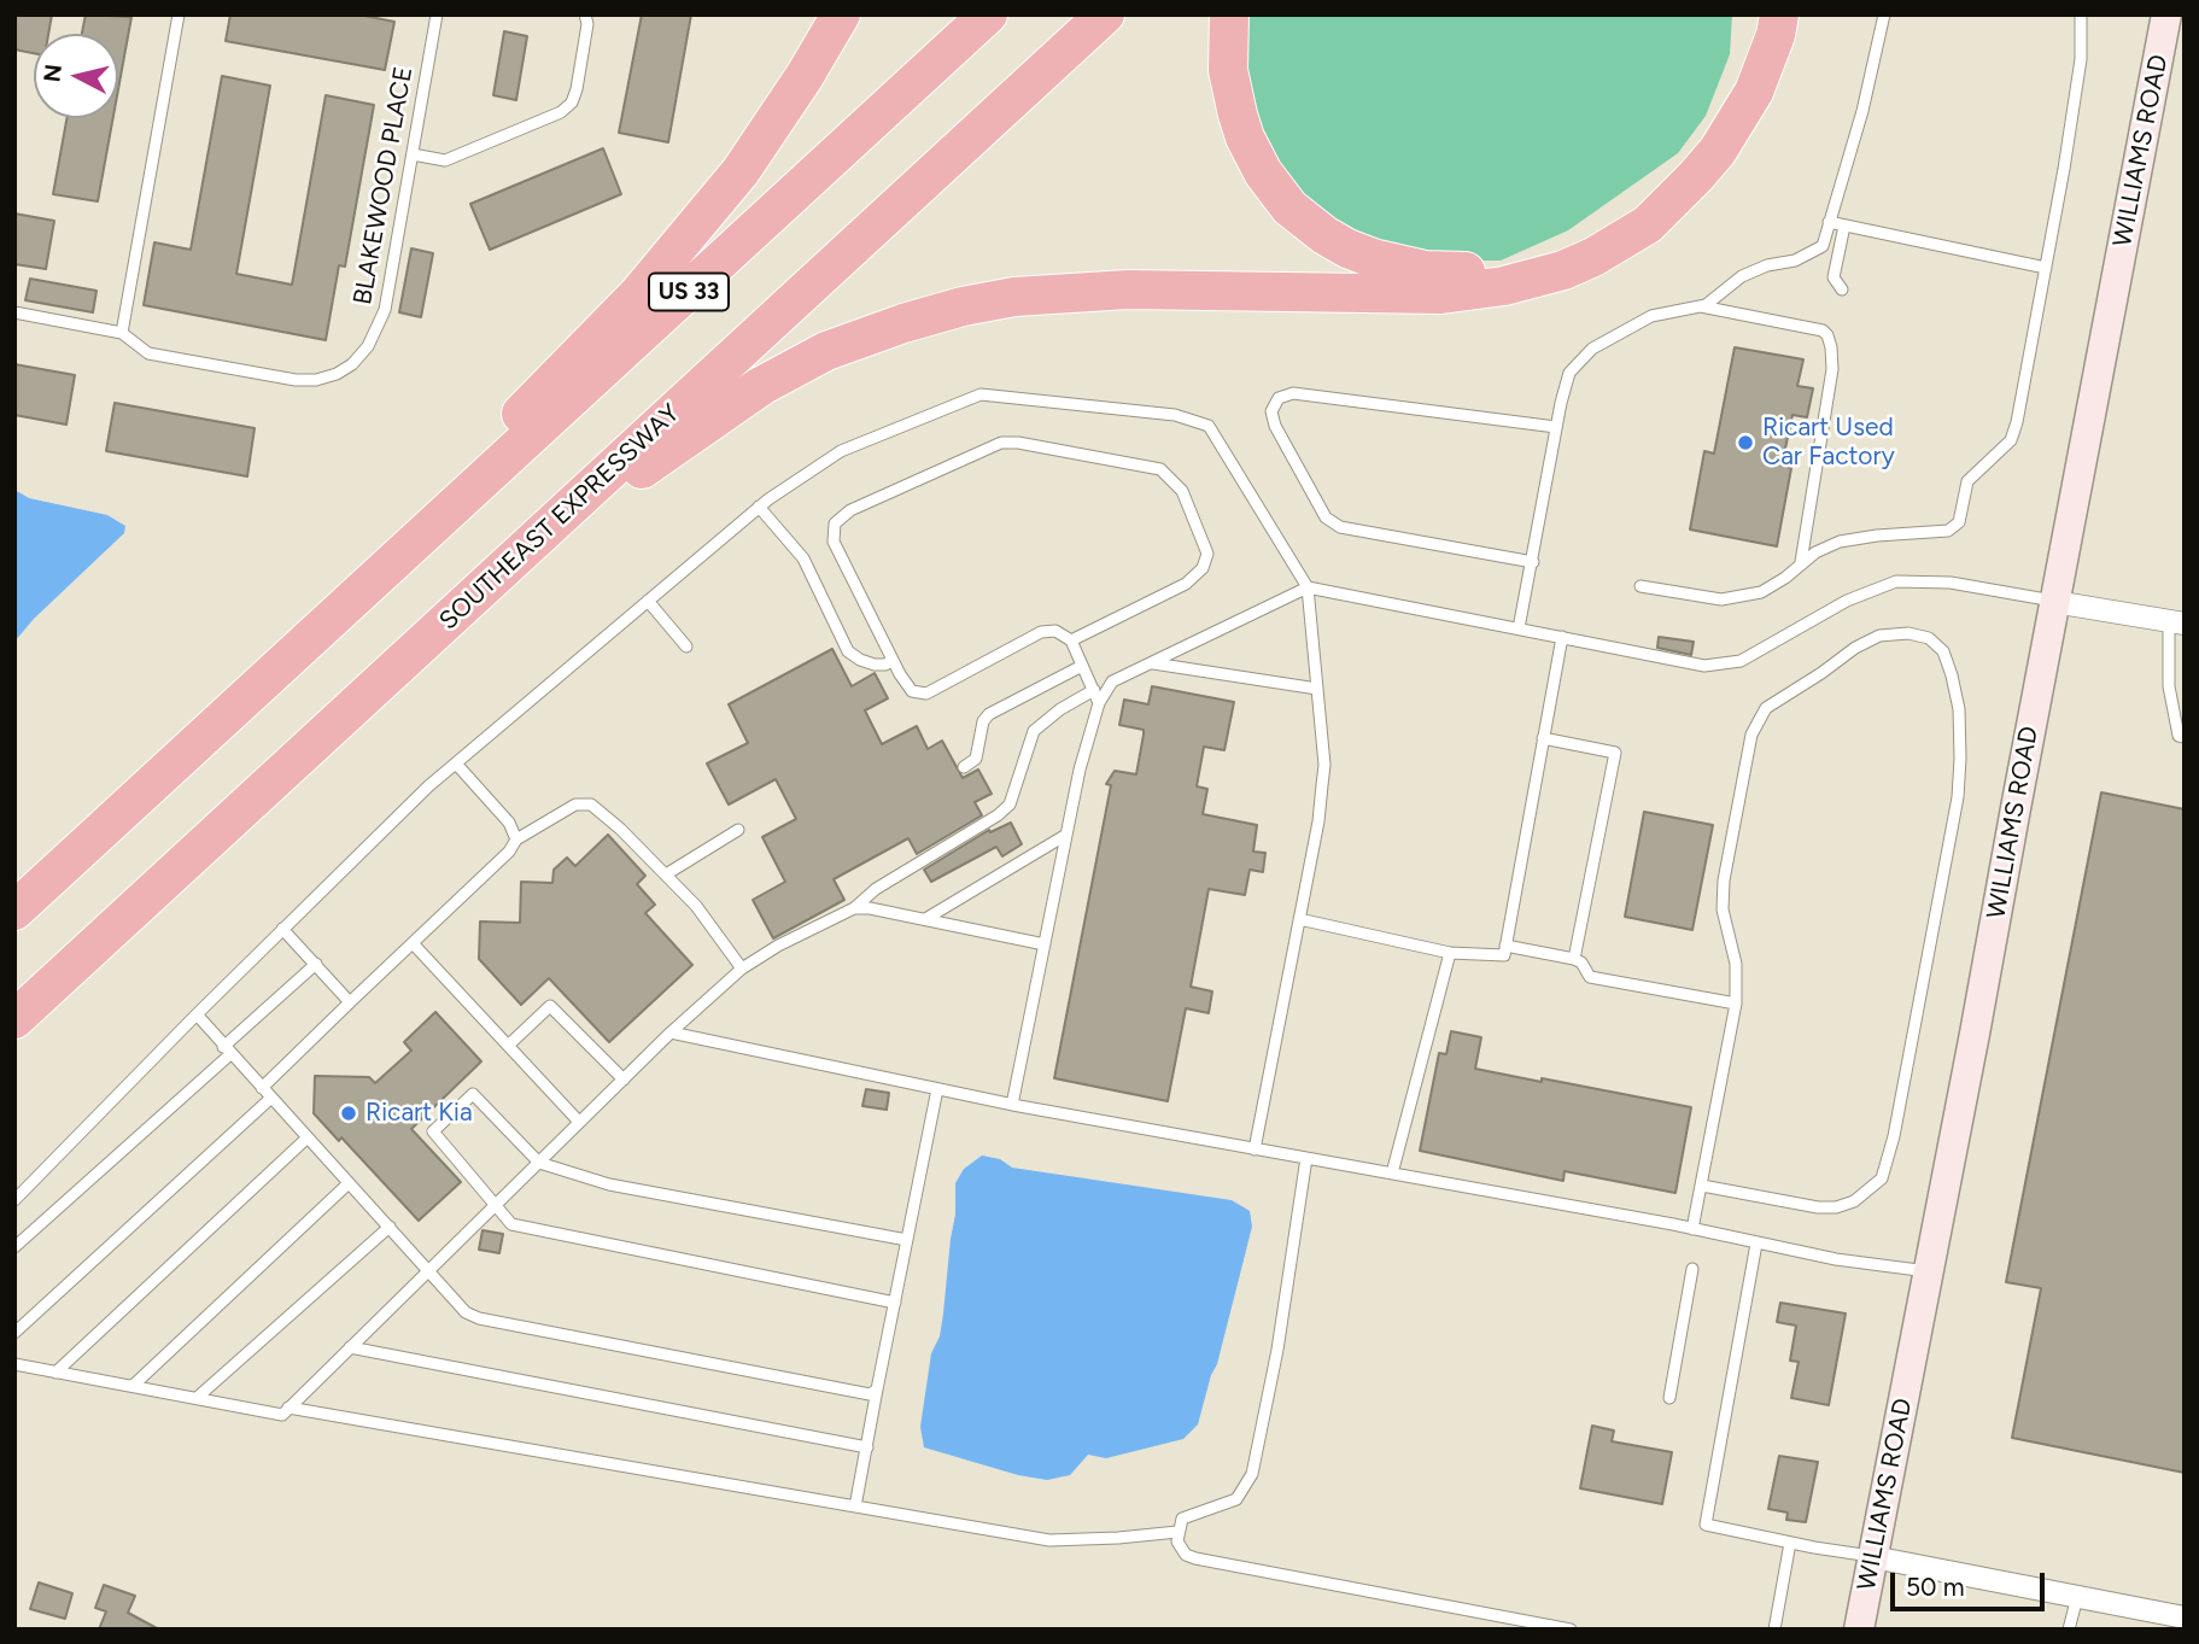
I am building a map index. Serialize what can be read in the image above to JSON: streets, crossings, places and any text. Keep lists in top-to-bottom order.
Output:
{
  "streets": {
    "highway": ["US 33", "SOUTHEAST EXPRESSWAY"],
    "main road": ["WILLIAMS ROAD"],
    "lane": ["BLAKEWOOD PLACE"]
  },
  "places": ["Ricart Used Car Factory", "Ricart Kia"],
  "scale_bar": "50 m",
  "north": "left"
}
